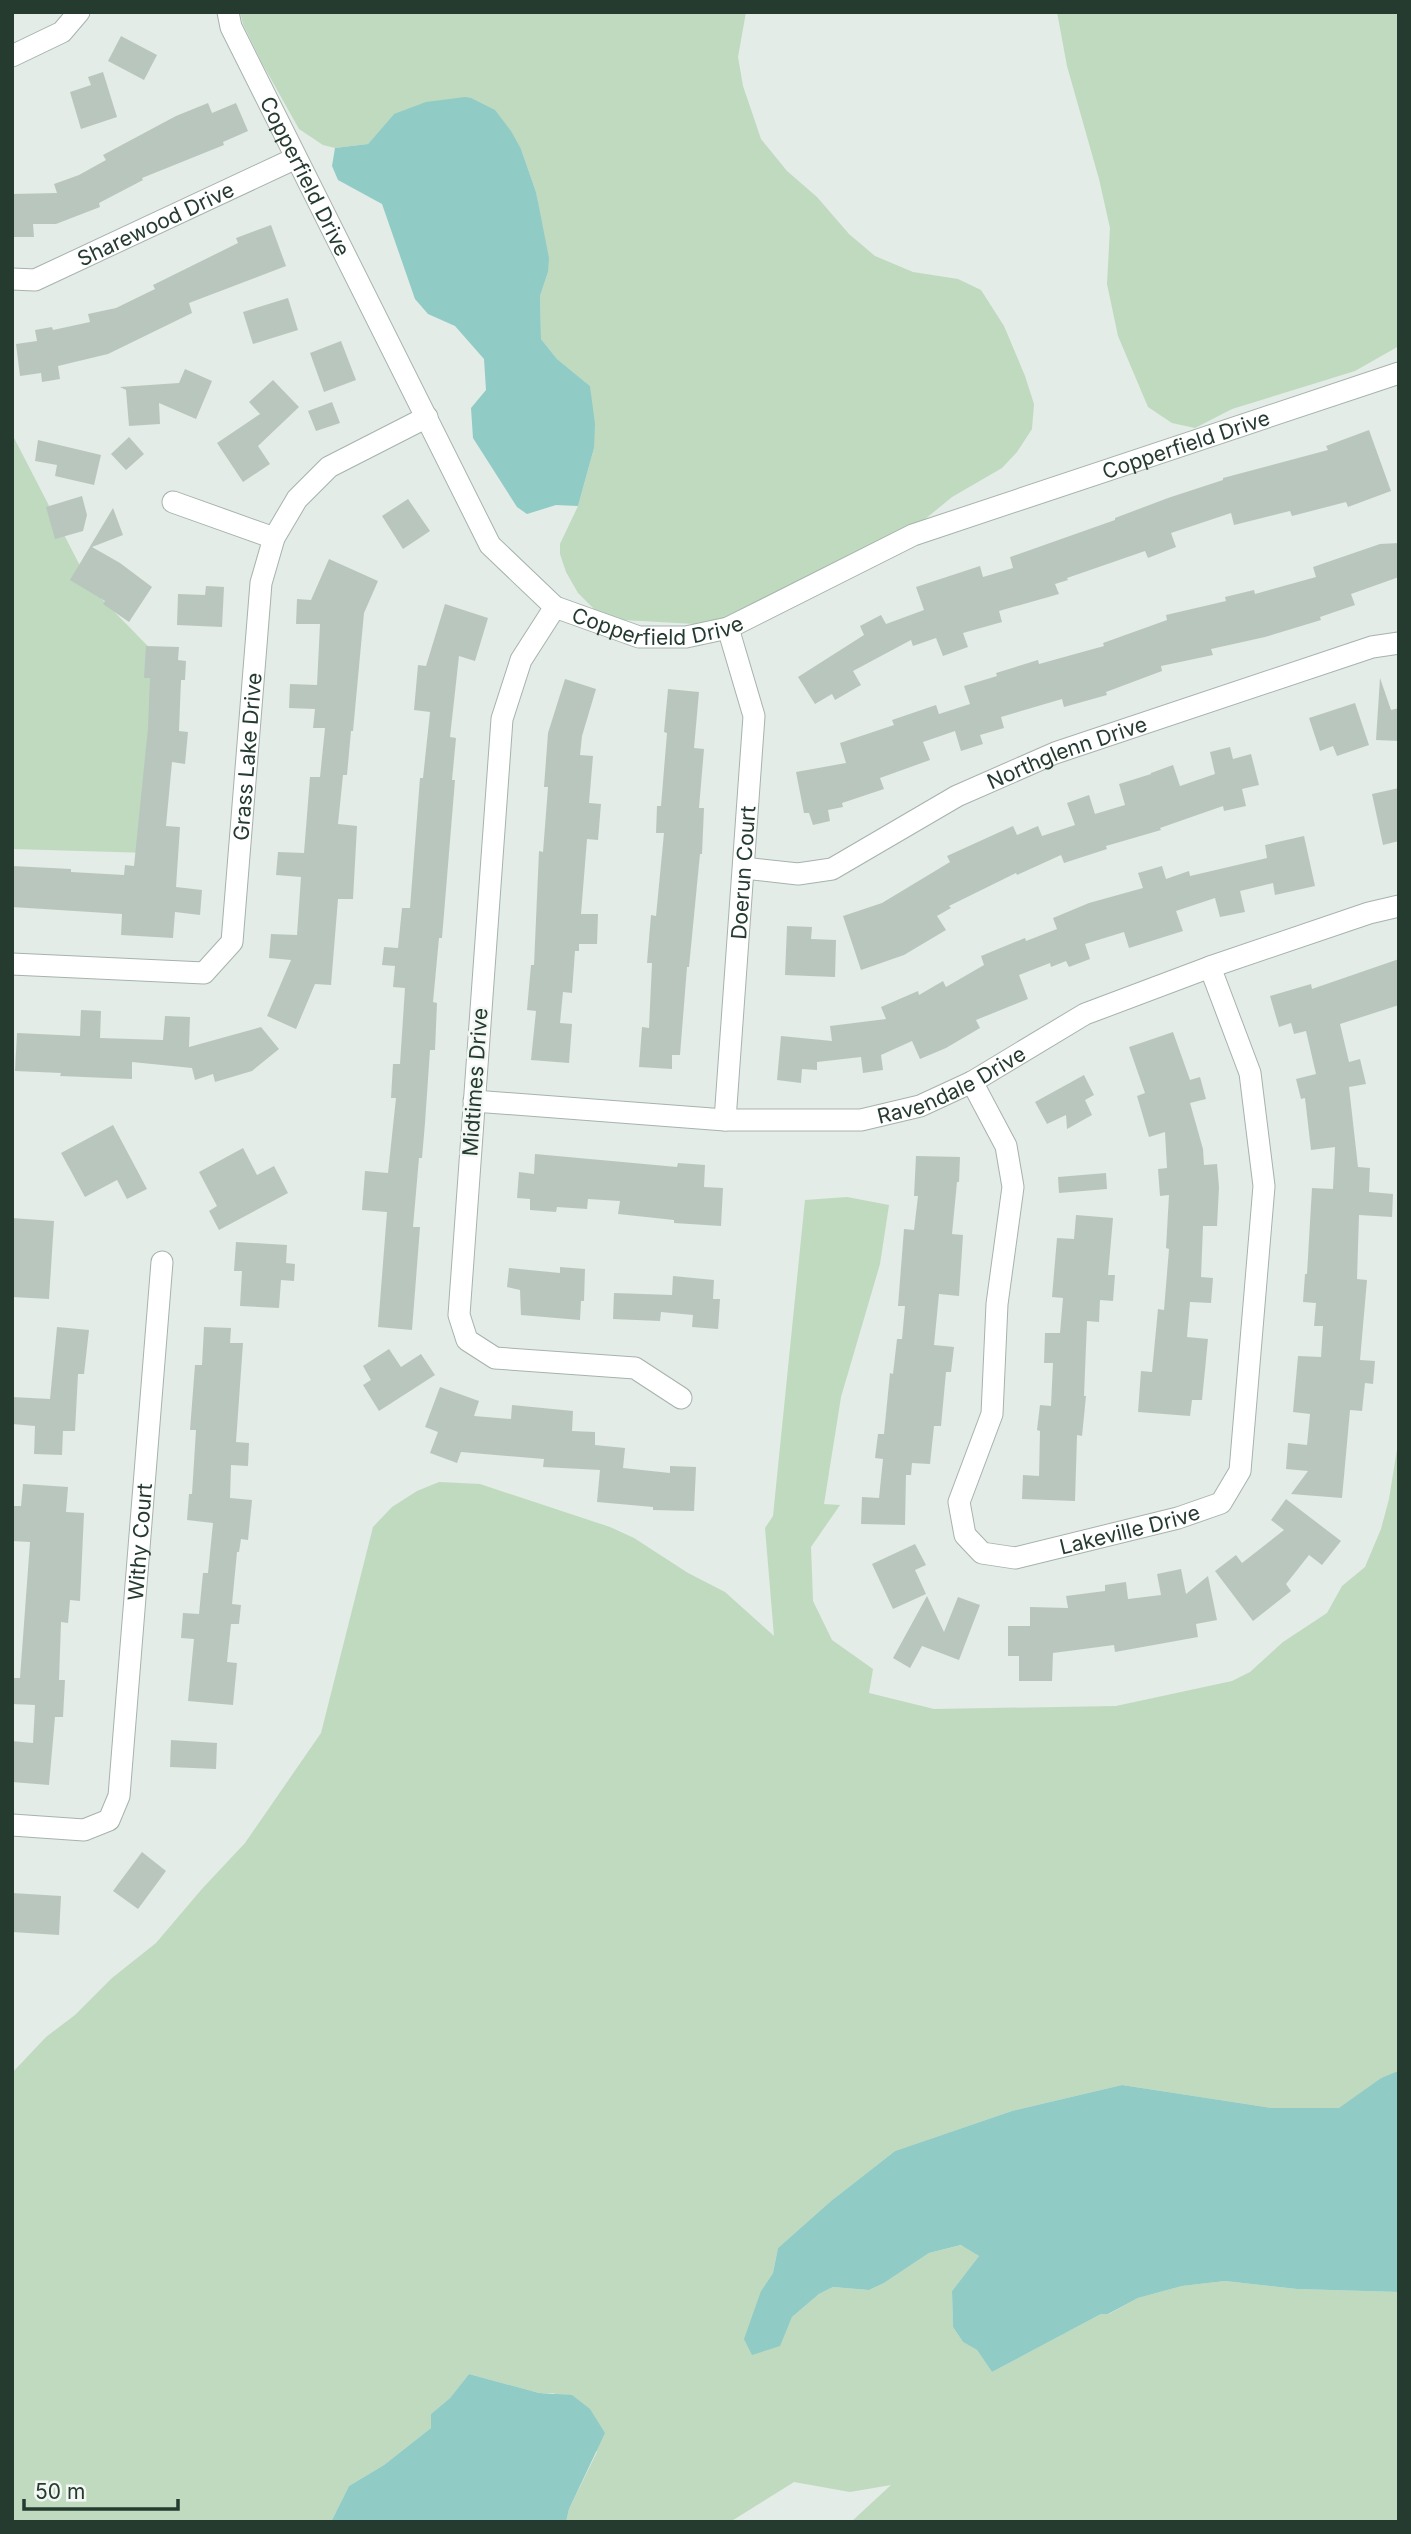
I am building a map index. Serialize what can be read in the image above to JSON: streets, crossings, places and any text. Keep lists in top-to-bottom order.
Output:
{
  "streets": {
    "street": [
      "Copperfield Drive",
      "Sharewood Drive",
      "Northglenn Drive",
      "Grass Lake Drive",
      "Doerun Court",
      "Midtimes Drive",
      "Ravendale Drive",
      "Lakeville Drive",
      "Withy Court"
    ]
  },
  "crossings": [
    ["Copperfield Drive", "Sharewood Drive"],
    ["Copperfield Drive", "Grass Lake Drive"],
    ["Copperfield Drive", "Doerun Court"],
    ["Copperfield Drive", "Midtimes Drive"],
    ["Northglenn Drive", "Doerun Court"],
    ["Doerun Court", "Ravendale Drive"],
    ["Midtimes Drive", "Ravendale Drive"],
    ["Ravendale Drive", "Lakeville Drive"]
  ],
  "scale_bar": "50 m"
}
